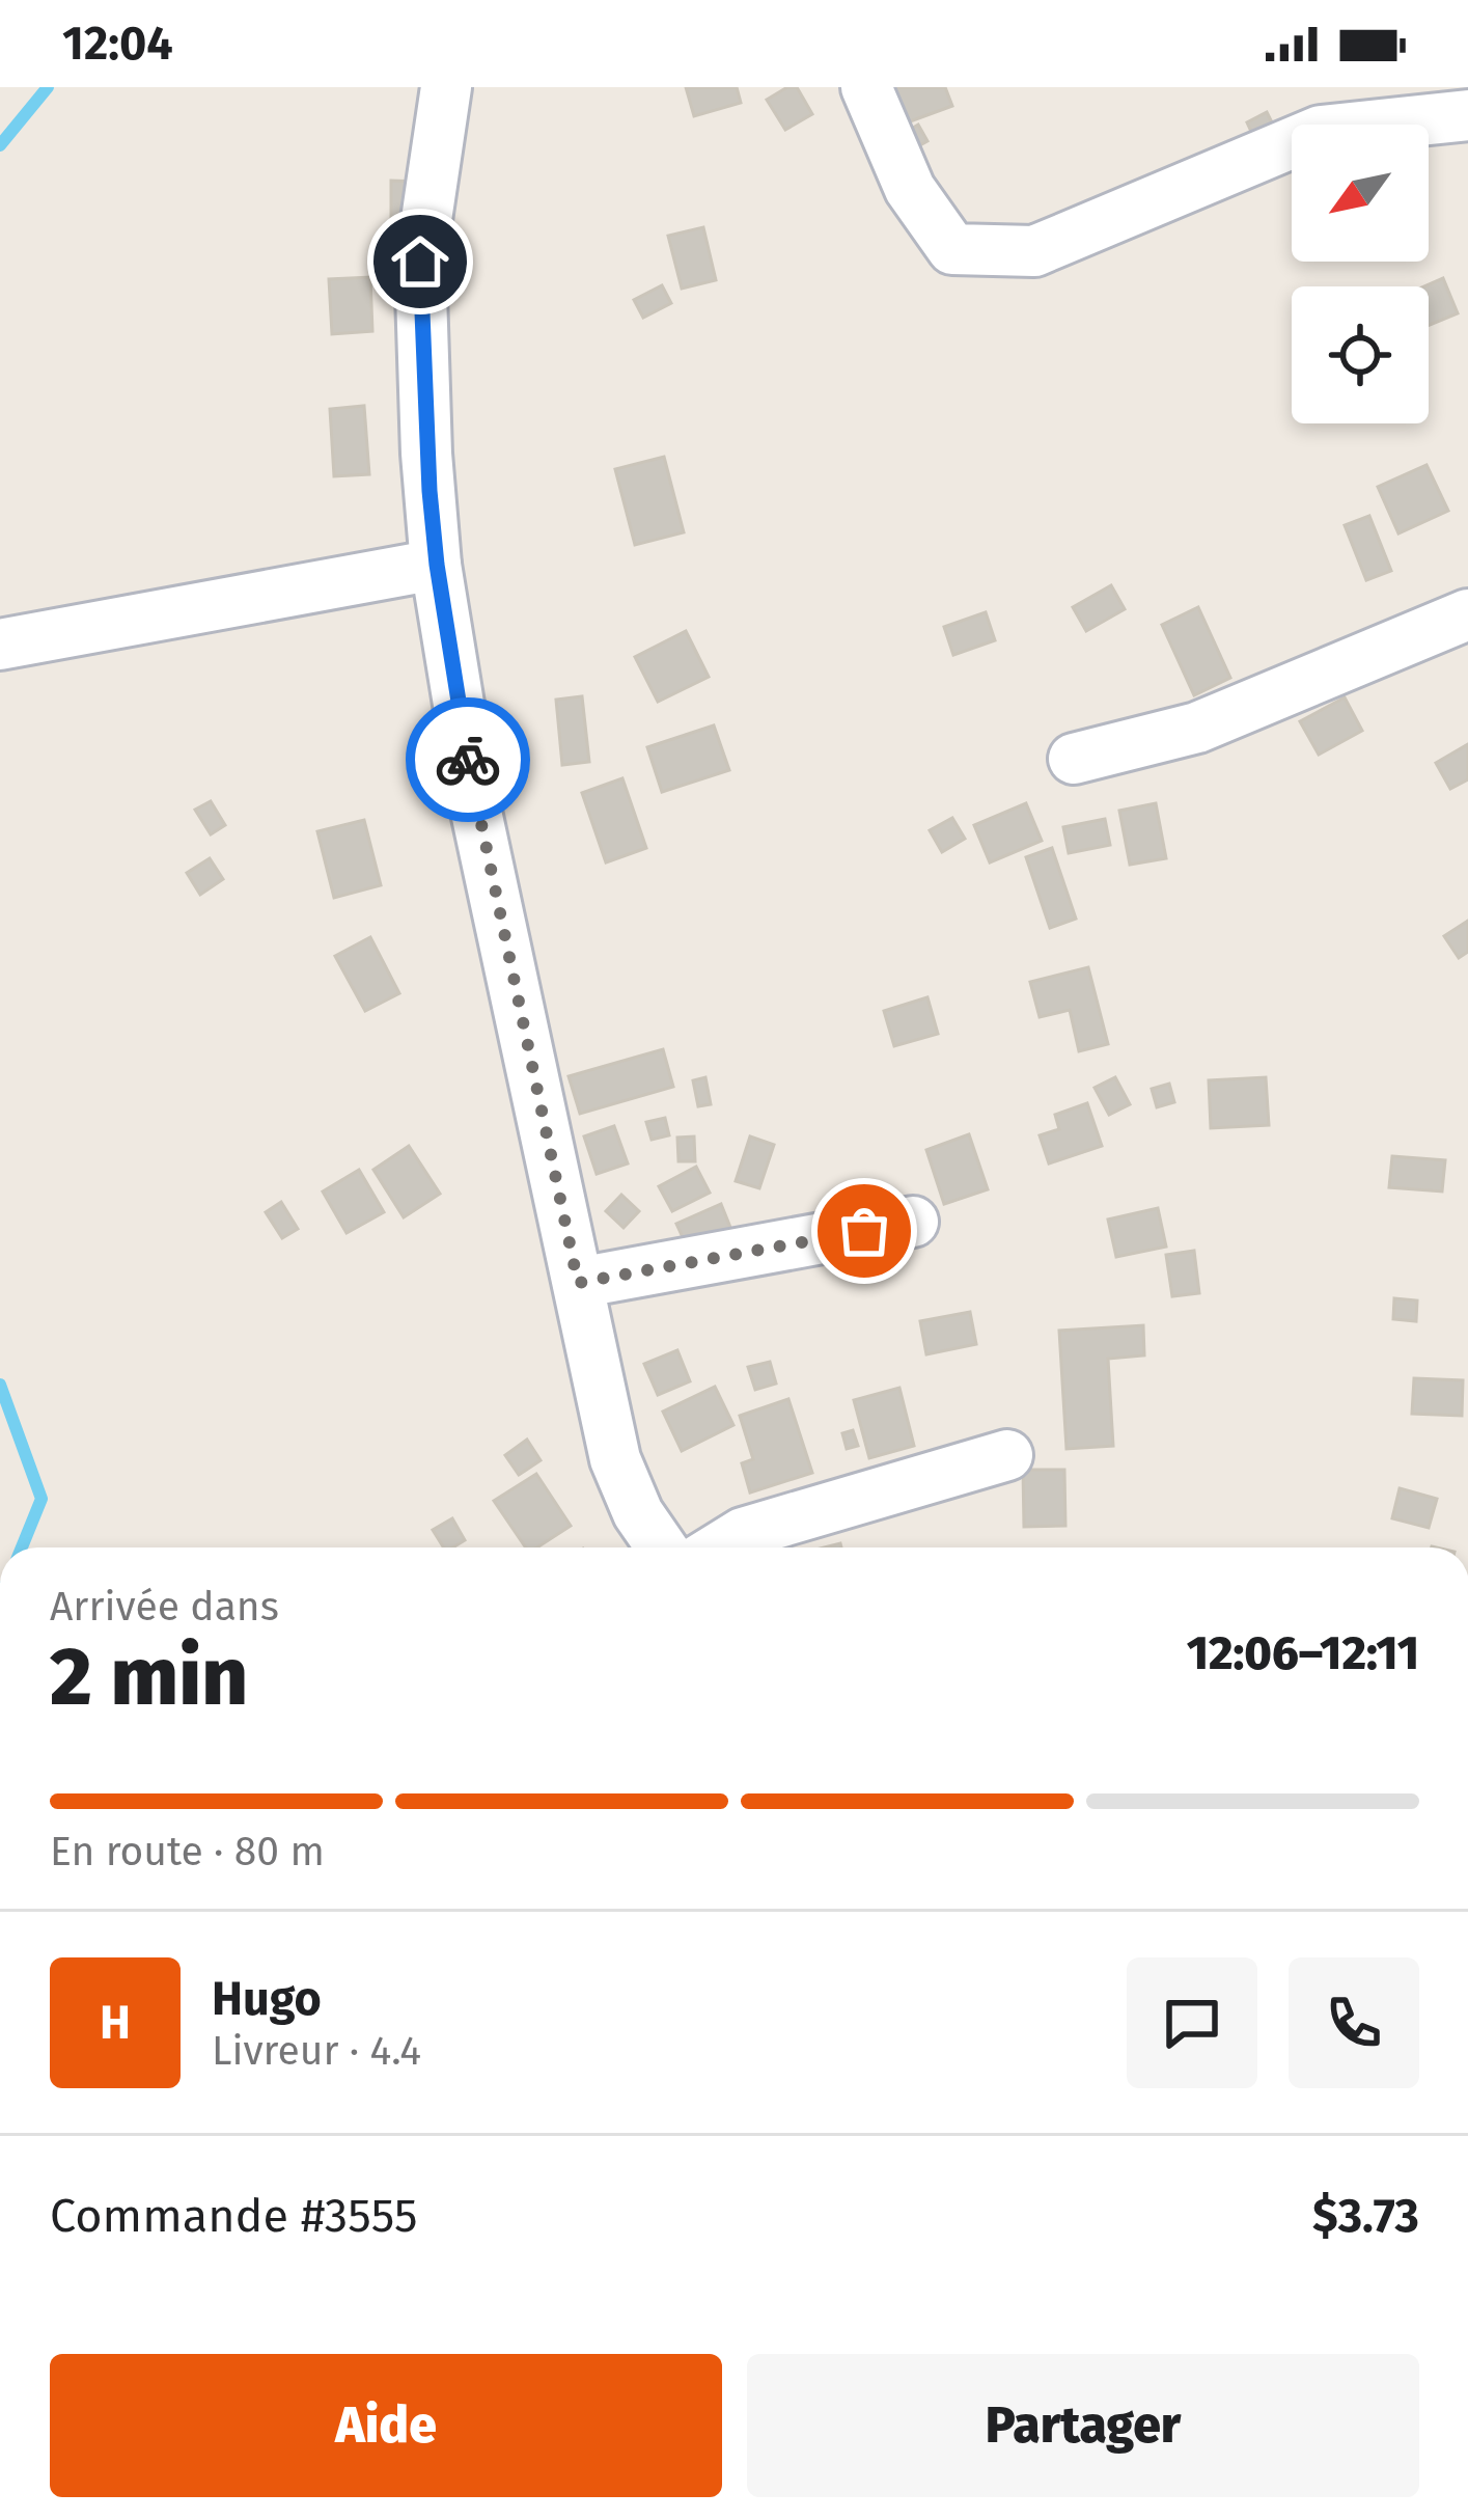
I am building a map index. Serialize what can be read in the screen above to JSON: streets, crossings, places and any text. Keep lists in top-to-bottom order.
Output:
{
  "north": "bottom left",
  "page": {
    "status": "12:04",
    "heading": ["2 min", "Arrivée dans", "12:06–12:11"],
    "panel": [
      "Hugo",
      "Livreur · 4.4",
      "Commande #3555",
      "$3.73"
    ],
    "bar": "En route · 80 m",
    "round": "H",
    "buttons": ["Aide", "Partager"]
  }
}
